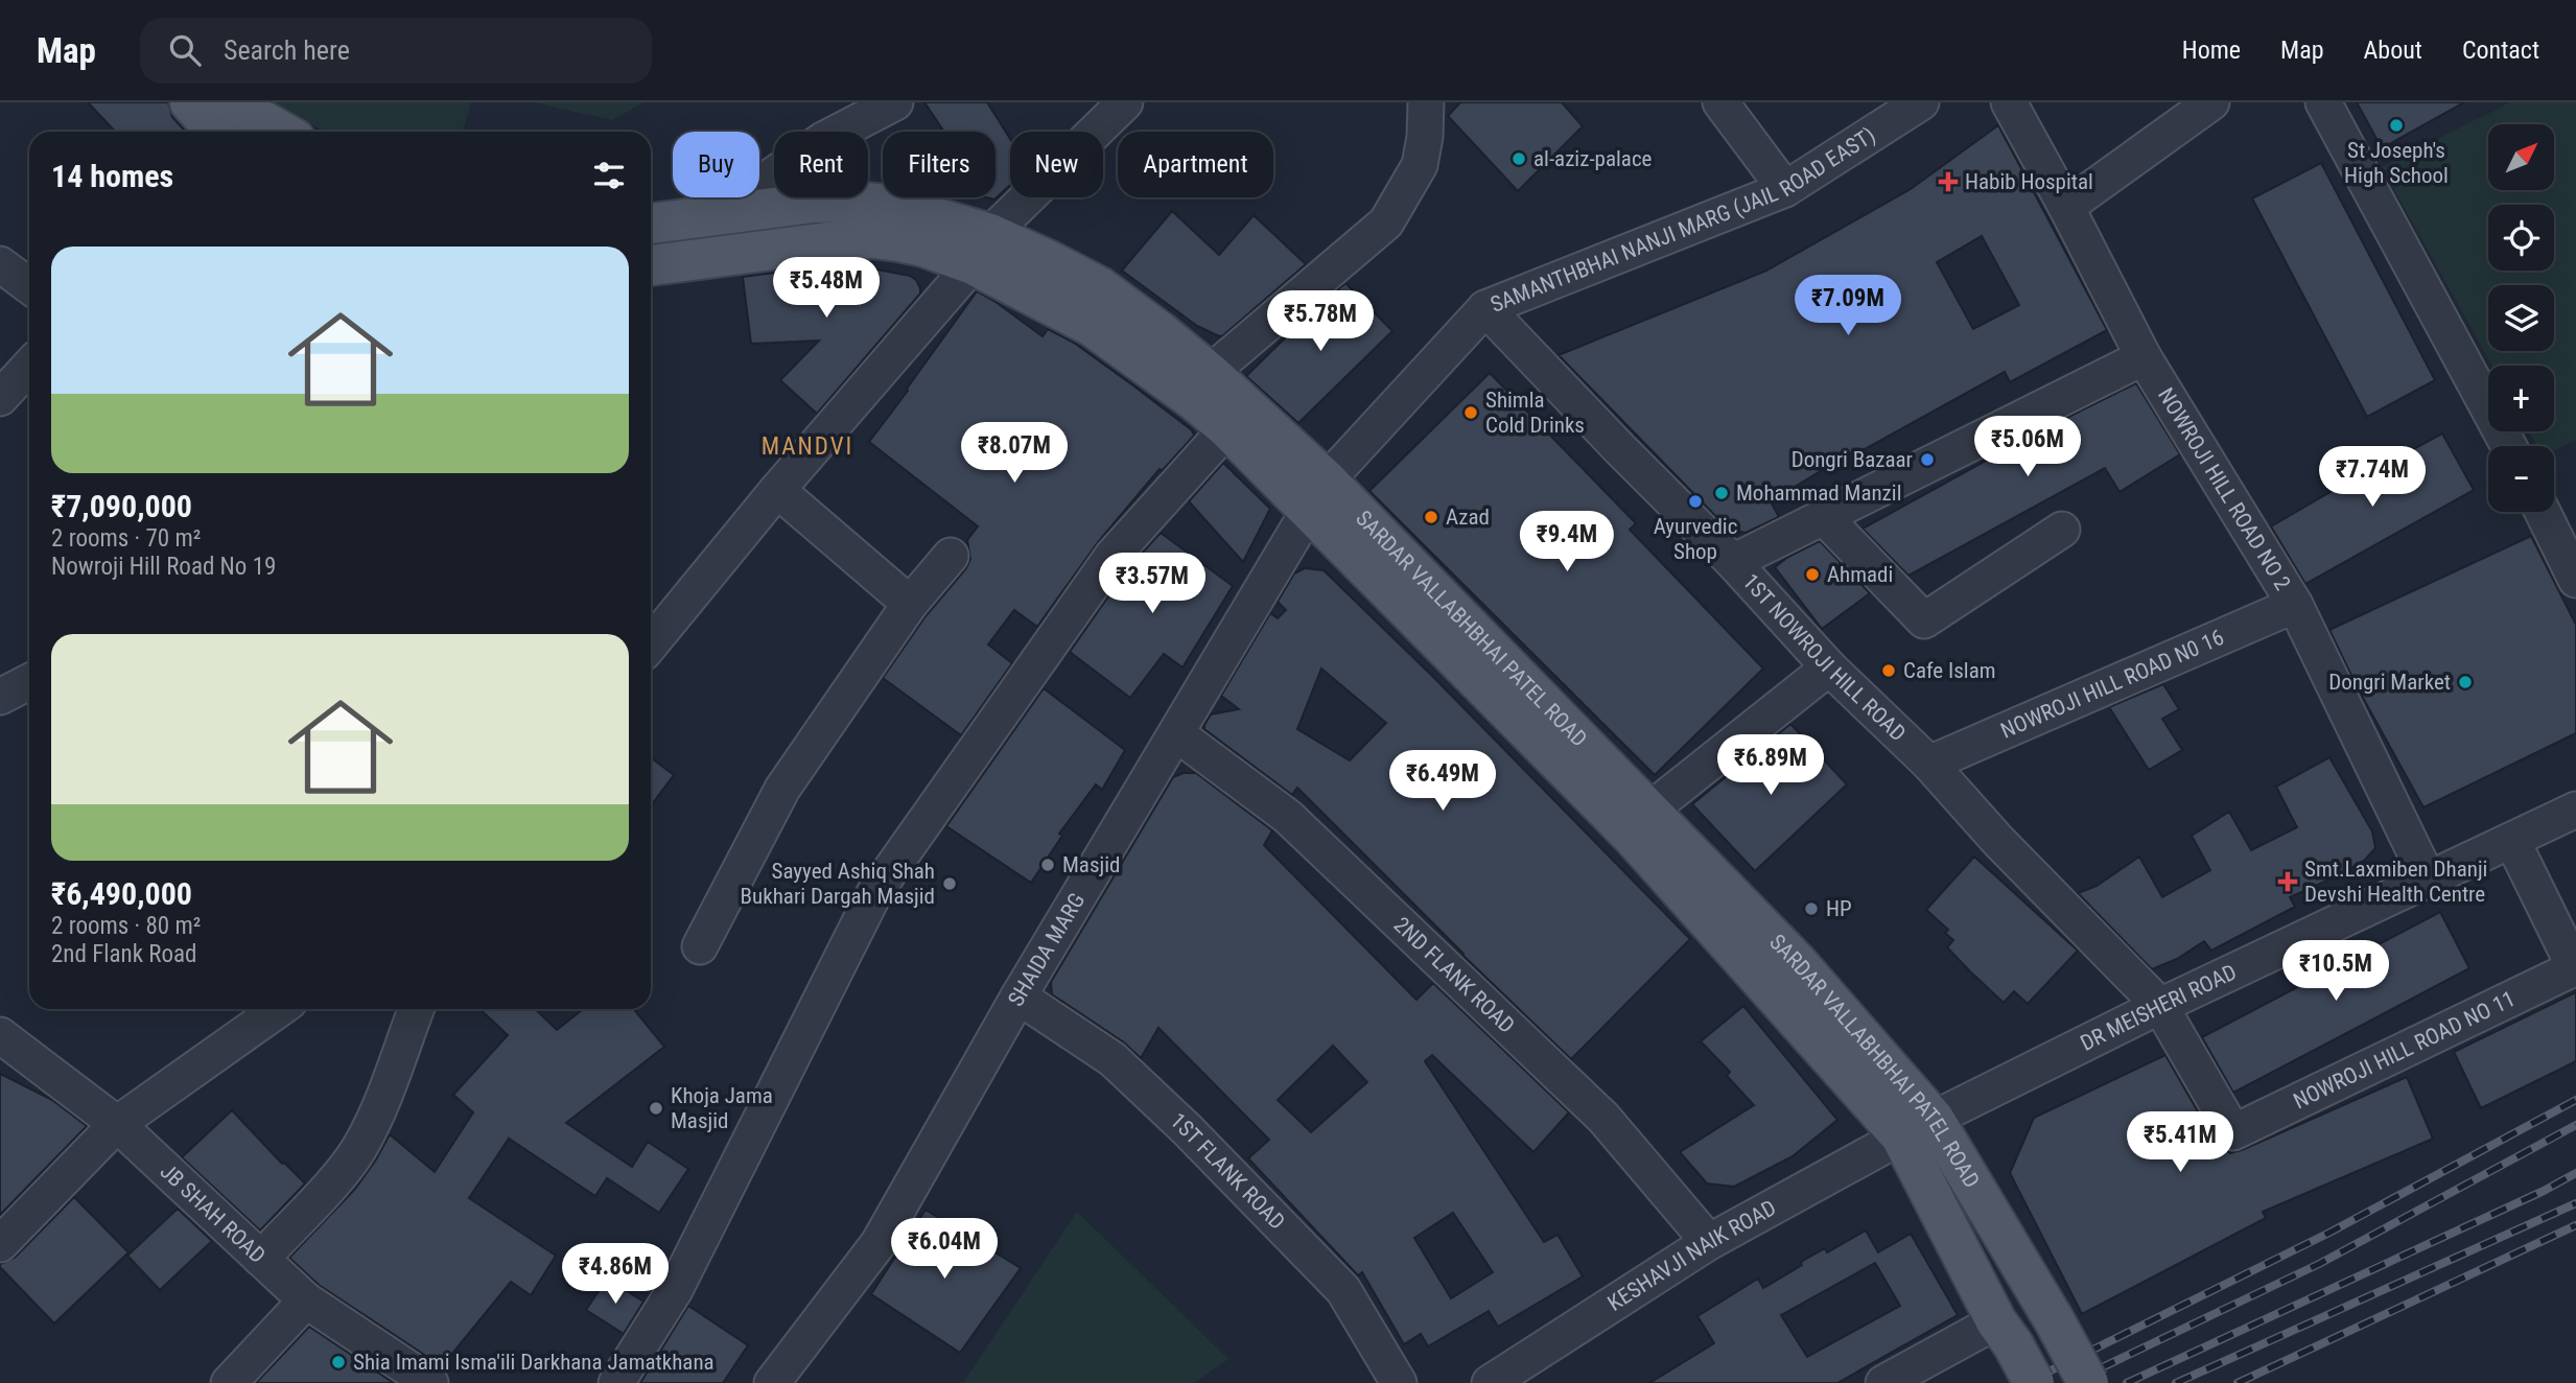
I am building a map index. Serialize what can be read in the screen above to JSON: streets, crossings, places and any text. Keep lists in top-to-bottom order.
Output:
{
  "streets": {
    "main road": ["SARDAR VALLABHBHAI PATEL ROAD"],
    "street": [
      "SAMANTHBHAI NANJI MARG (JAIL ROAD EAST)",
      "NOWROJI HILL ROAD NO 2",
      "1ST NOWROJI HILL ROAD",
      "NOWROJI HILL ROAD N0 16",
      "SHAIDA MARG",
      "2ND FLANK ROAD",
      "DR MEISHERI ROAD",
      "NOWROJI HILL ROAD NO 11",
      "1ST FLANK ROAD",
      "JB SHAH ROAD",
      "KESHAVJI NAIK ROAD"
    ]
  },
  "crossings": [
    ["SAMANTHBHAI NANJI MARG (JAIL ROAD EAST)", "SARDAR VALLABHBHAI PATEL ROAD"],
    ["SAMANTHBHAI NANJI MARG (JAIL ROAD EAST)", "1ST NOWROJI HILL ROAD"],
    ["SAMANTHBHAI NANJI MARG (JAIL ROAD EAST)", "SHAIDA MARG"],
    ["NOWROJI HILL ROAD NO 2", "NOWROJI HILL ROAD N0 16"],
    ["NOWROJI HILL ROAD NO 2", "DR MEISHERI ROAD"],
    ["SARDAR VALLABHBHAI PATEL ROAD", "SHAIDA MARG"],
    ["SARDAR VALLABHBHAI PATEL ROAD", "DR MEISHERI ROAD"],
    ["SARDAR VALLABHBHAI PATEL ROAD", "KESHAVJI NAIK ROAD"],
    ["1ST NOWROJI HILL ROAD", "NOWROJI HILL ROAD N0 16"],
    ["1ST NOWROJI HILL ROAD", "DR MEISHERI ROAD"],
    ["1ST NOWROJI HILL ROAD", "NOWROJI HILL ROAD NO 11"],
    ["SHAIDA MARG", "2ND FLANK ROAD"],
    ["SHAIDA MARG", "1ST FLANK ROAD"],
    ["2ND FLANK ROAD", "KESHAVJI NAIK ROAD"],
    ["DR MEISHERI ROAD", "KESHAVJI NAIK ROAD"]
  ],
  "districts": ["MANDVI"],
  "places": {
    "other": [
      "St Joseph's High School",
      "al-aziz-palace",
      "Shimla Cold Drinks",
      "Dongri Bazaar",
      "Mohammad Manzil",
      "Ayurvedic Shop",
      "Azad",
      "Ahmadi",
      "Cafe Islam",
      "Dongri Market",
      "Masjid",
      "Sayyed Ashiq Shah Bukhari Dargah Masjid",
      "HP",
      "Khoja Jama Masjid",
      "Shia Imami Isma'ili Darkhana Jamatkhana"
    ],
    "health": ["Habib Hospital", "Smt.Laxmiben Dhanji Devshi Health Centre"]
  },
  "north": "top right",
  "page": {
    "header": "Map",
    "search": "Search here",
    "nav": [
      "Home",
      "Map",
      "About",
      "Contact"
    ],
    "map_buttons": ["+", "−"],
    "chip": [
      "Buy",
      "Rent",
      "Filters",
      "New",
      "Apartment"
    ],
    "heading": "14 homes",
    "list": [
      {
        "name": "₹7,090,000",
        "note": "2 rooms · 70 m² · Nowroji Hill Road No 19"
      },
      {
        "name": "₹6,490,000",
        "note": "2 rooms · 80 m² · 2nd Flank Road"
      }
    ],
    "price": [
      "₹5.48M",
      "₹7.09M",
      "₹5.78M",
      "₹5.06M",
      "₹8.07M",
      "₹7.74M",
      "₹9.4M",
      "₹3.57M",
      "₹6.89M",
      "₹6.49M",
      "₹10.5M",
      "₹5.41M",
      "₹6.04M",
      "₹4.86M"
    ]
  }
}
